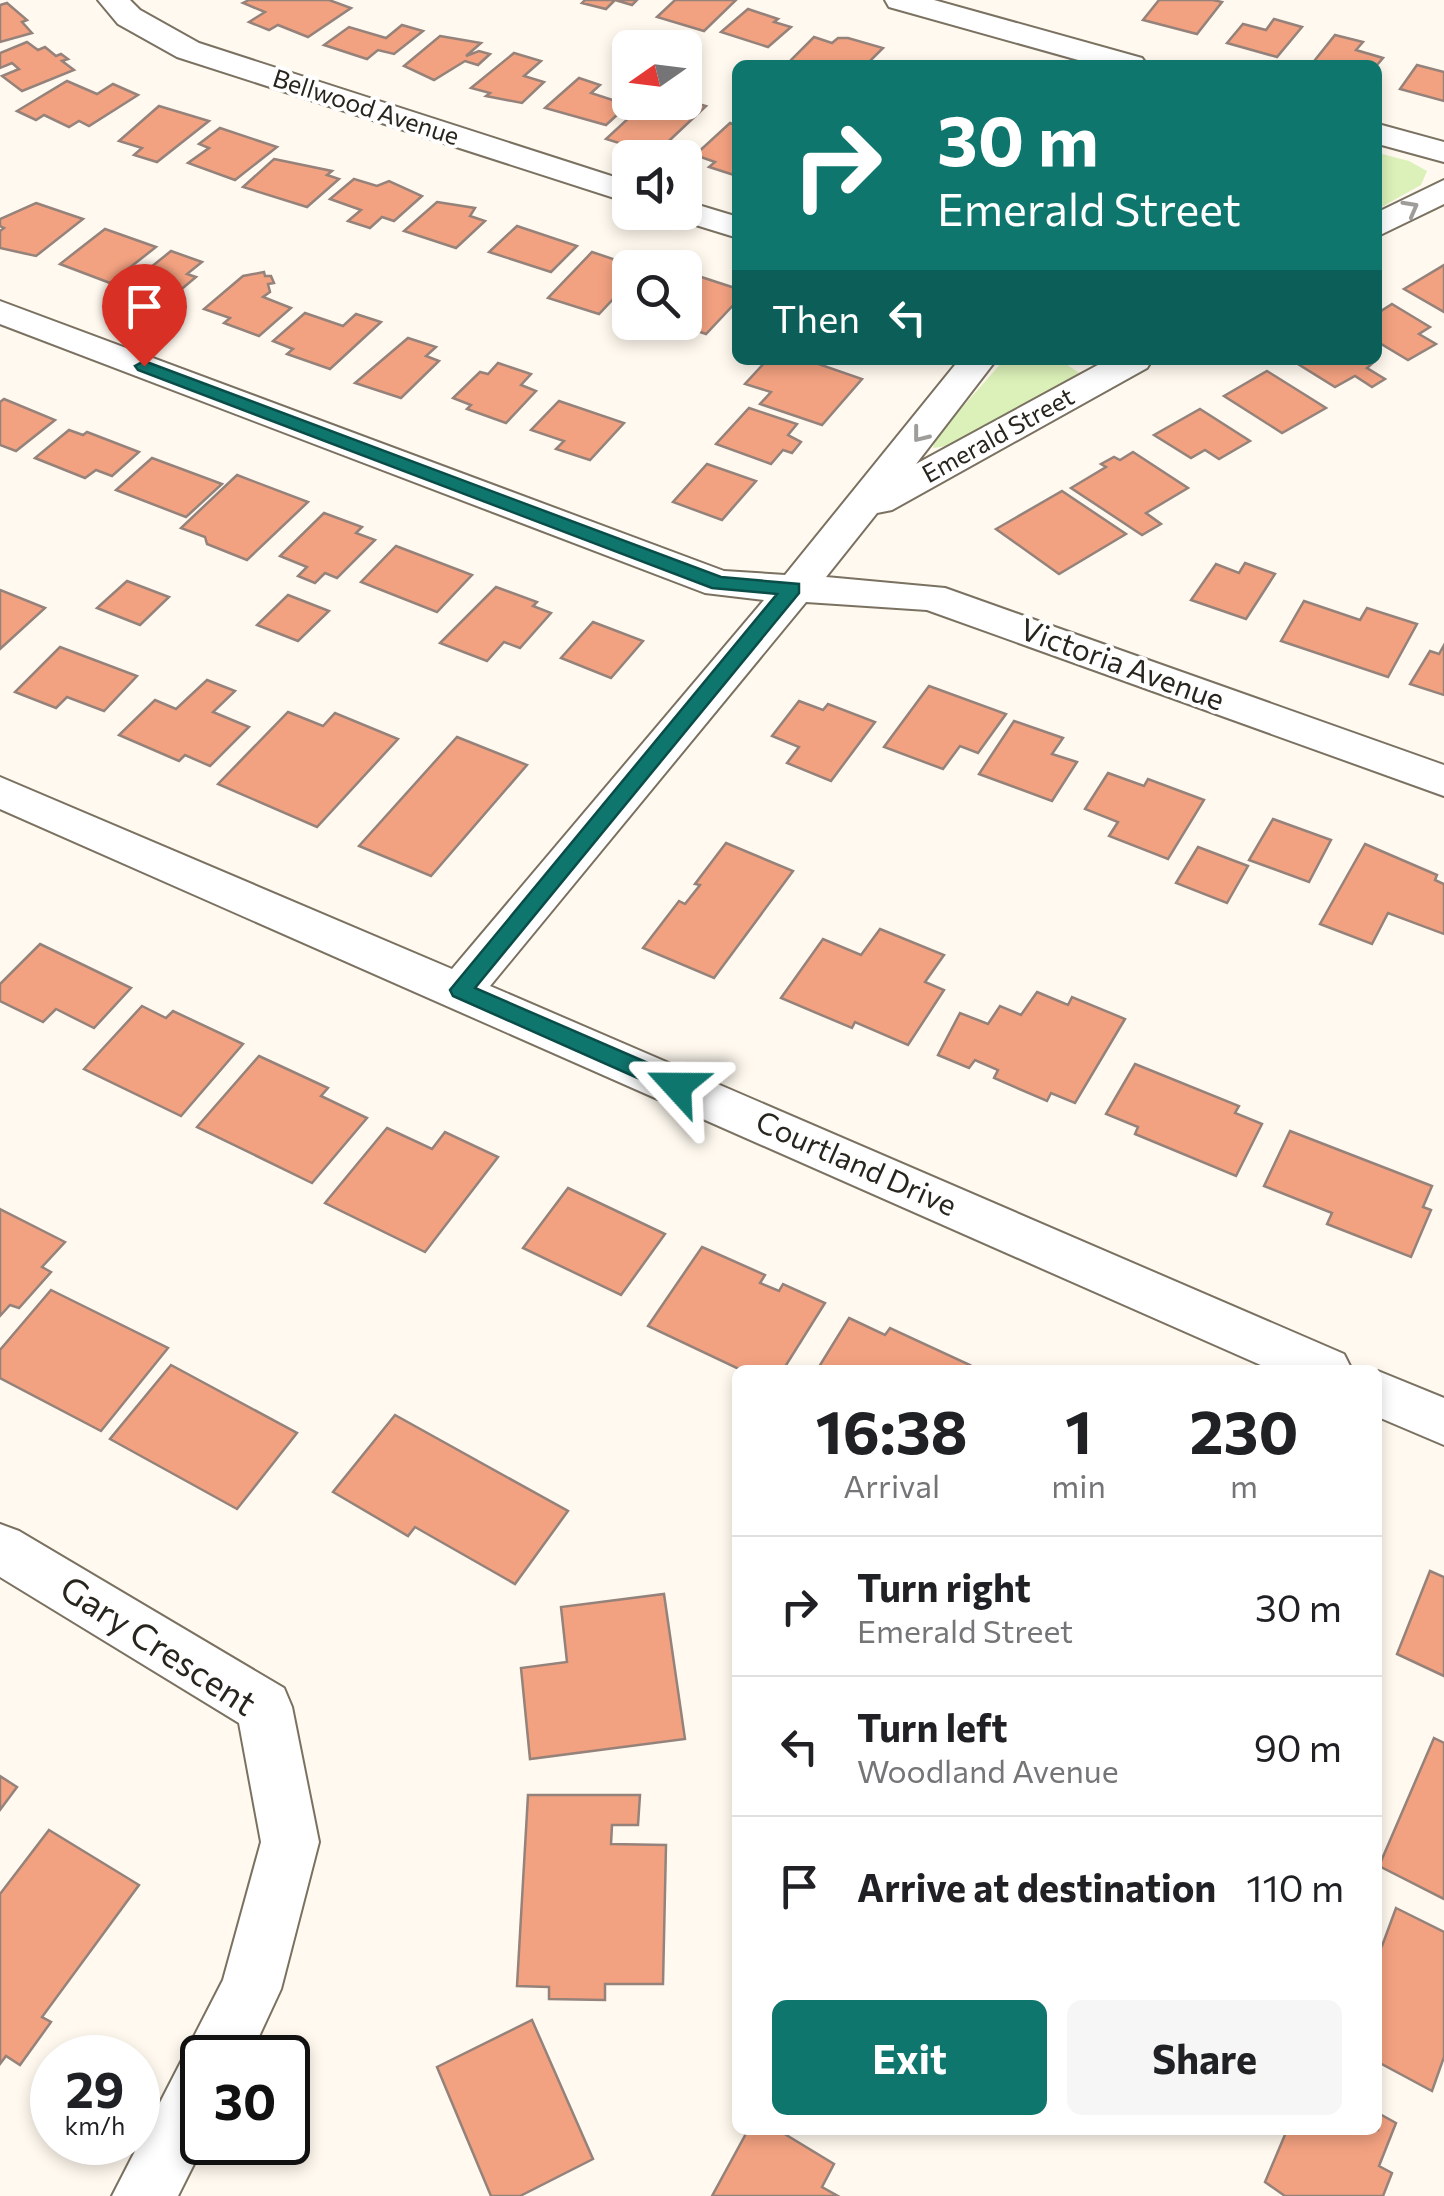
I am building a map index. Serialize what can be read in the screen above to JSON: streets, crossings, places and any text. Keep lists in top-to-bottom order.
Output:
{
  "streets": {
    "street": [
      "Bellwood Avenue",
      "Emerald Street",
      "Victoria Avenue",
      "Courtland Drive",
      "Gary Crescent"
    ]
  },
  "crossings": [
    ["Emerald Street", "Victoria Avenue"],
    ["Emerald Street", "Courtland Drive"]
  ],
  "north": "left",
  "page": {
    "turn": ["30 m", "Emerald Street"],
    "then": "Then",
    "eta": [
      "16:38",
      "Arrival",
      "1",
      "min",
      "230",
      "m"
    ],
    "list": [
      {
        "name": "Turn right",
        "note": "Emerald Street",
        "value": "30 m"
      },
      {
        "name": "Turn left",
        "note": "Woodland Avenue",
        "value": "90 m"
      },
      {
        "name": "Arrive at destination",
        "value": "110 m"
      }
    ],
    "buttons": ["Exit", "Share"],
    "speed": "29 km/h",
    "limit": "30"
  }
}
